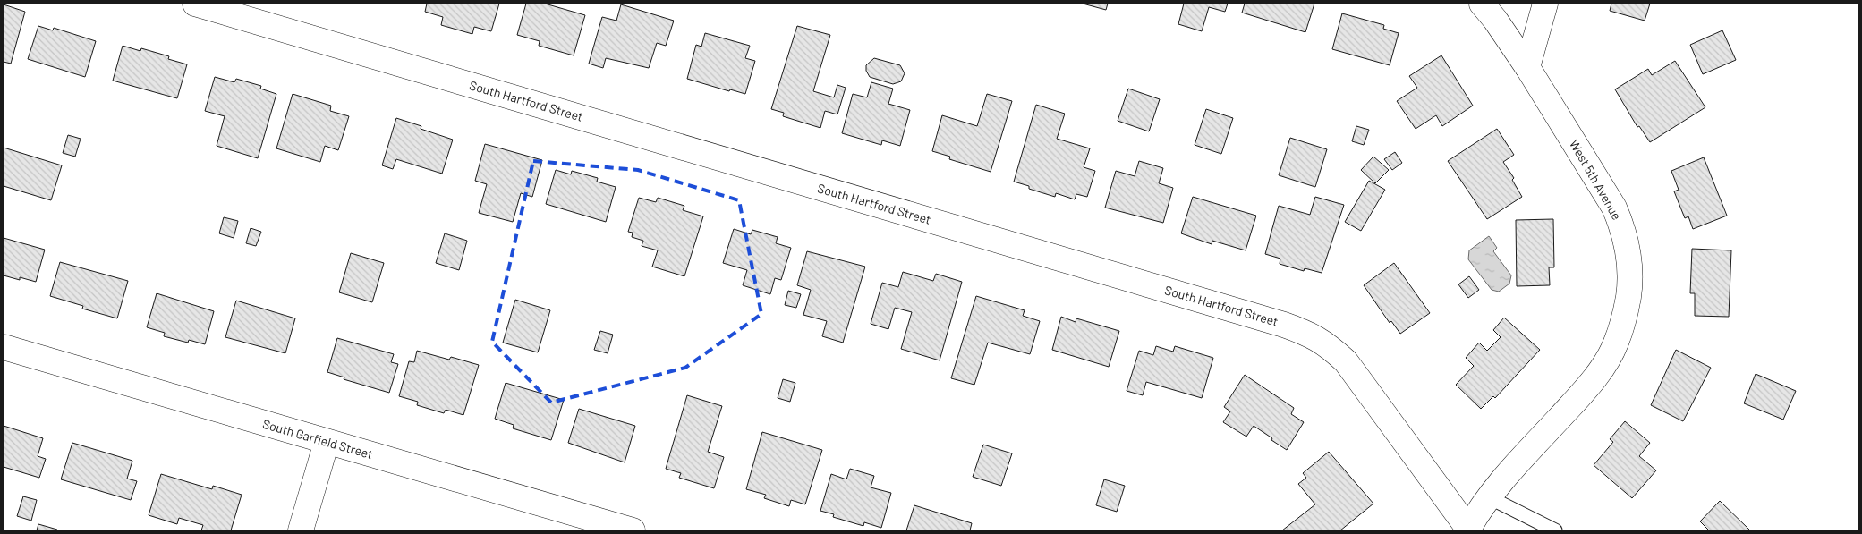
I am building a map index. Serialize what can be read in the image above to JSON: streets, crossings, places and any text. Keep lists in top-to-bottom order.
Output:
{
  "streets": {
    "street": ["South Hartford Street", "West 5th Avenue", "South Garfield Street"]
  },
  "crossings": [
    ["South Hartford Street", "West 5th Avenue"]
  ]
}
